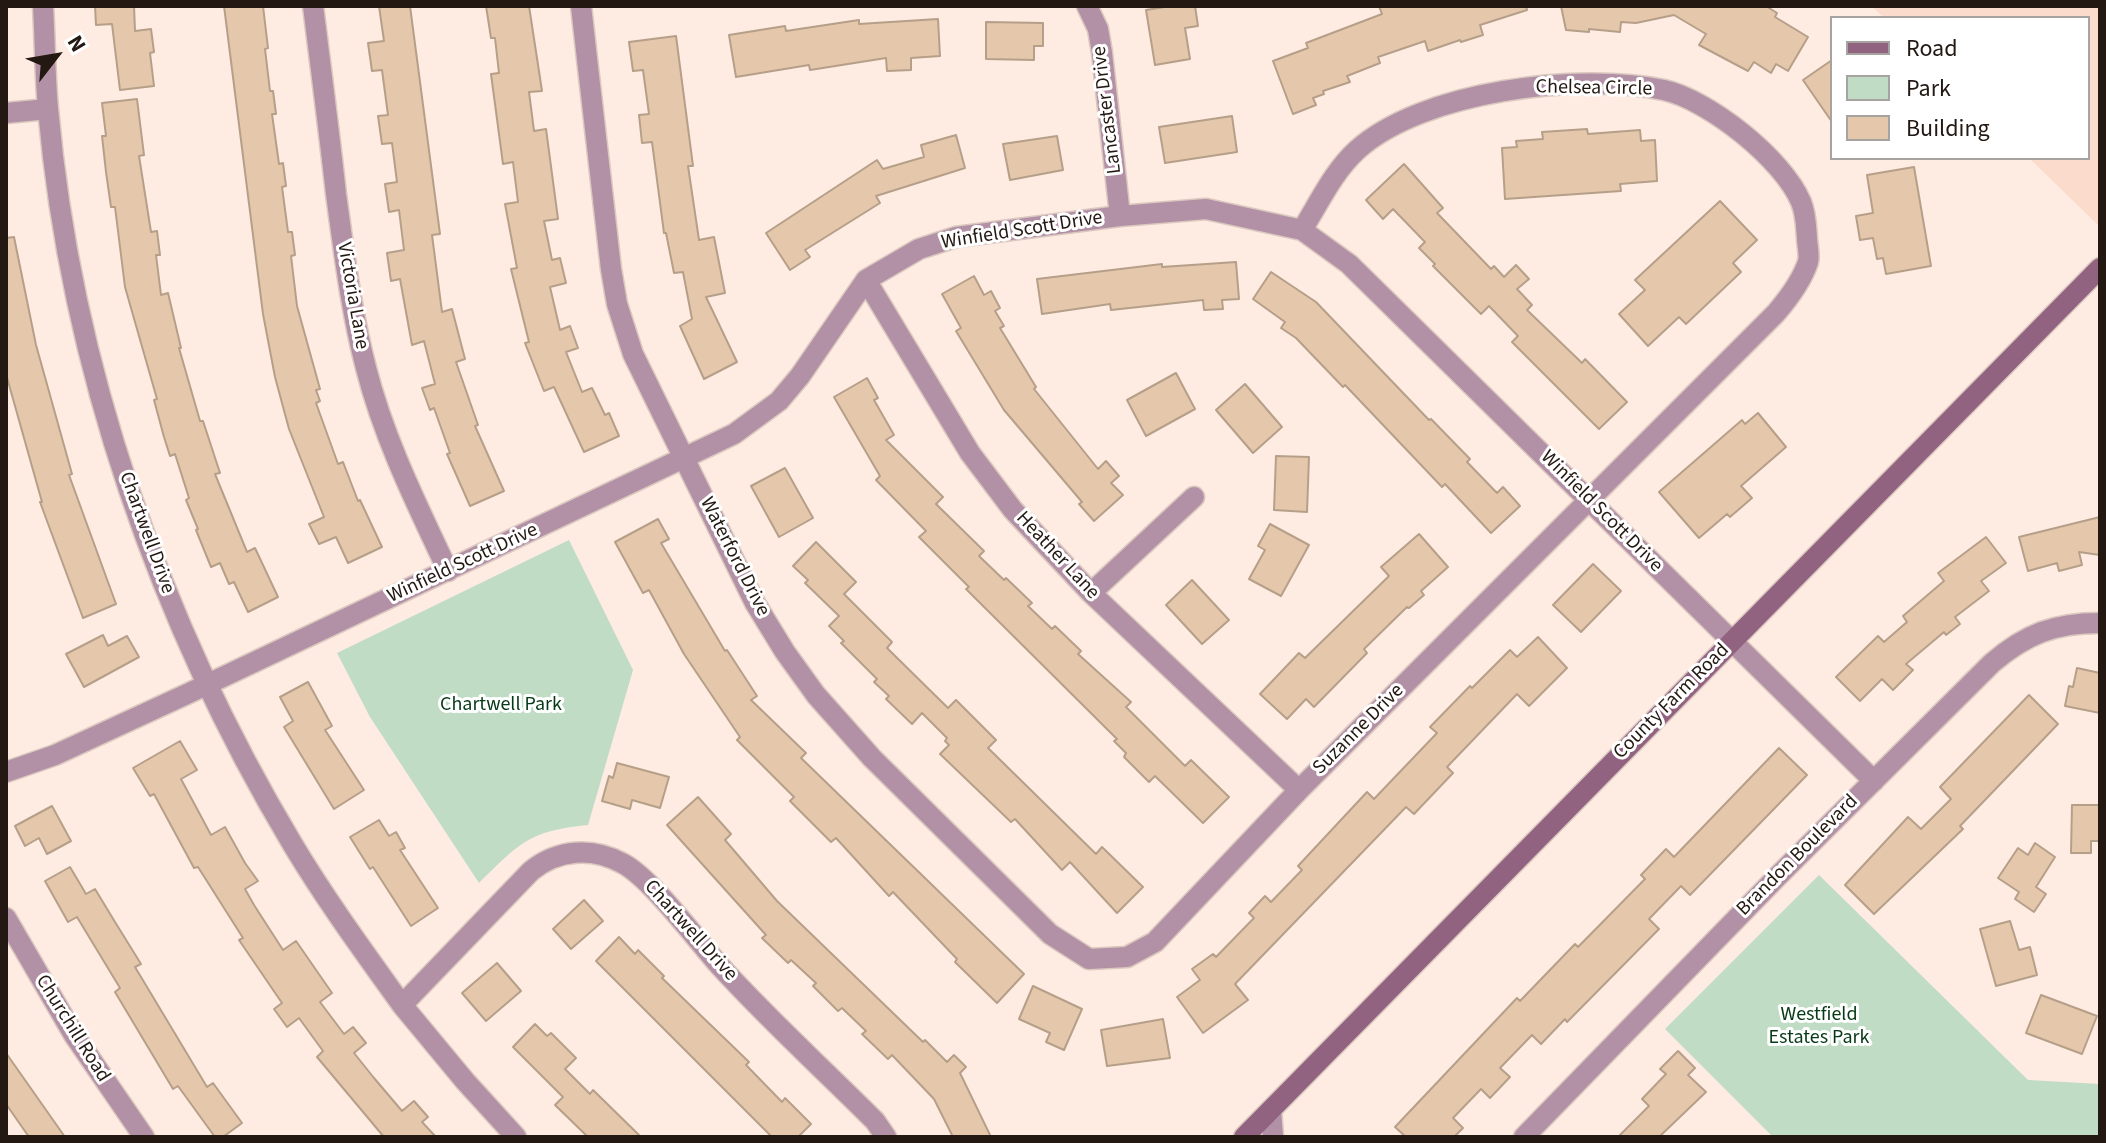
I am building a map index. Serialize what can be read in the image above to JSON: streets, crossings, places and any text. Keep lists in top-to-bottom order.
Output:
{
  "streets": {
    "main road": ["County Farm Road"],
    "street": [
      "Chelsea Circle",
      "Lancaster Drive",
      "Winfield Scott Drive",
      "Victoria Lane",
      "Chartwell Drive",
      "Heather Lane",
      "Waterford Drive",
      "Suzanne Drive",
      "Brandon Boulevard",
      "Churchill Road"
    ]
  },
  "crossings": [
    ["Chelsea Circle", "Winfield Scott Drive"],
    ["Chelsea Circle", "Suzanne Drive"],
    ["Lancaster Drive", "Winfield Scott Drive"],
    ["Winfield Scott Drive", "Victoria Lane"],
    ["Winfield Scott Drive", "Chartwell Drive"],
    ["Winfield Scott Drive", "Heather Lane"],
    ["Winfield Scott Drive", "Waterford Drive"],
    ["Winfield Scott Drive", "County Farm Road"],
    ["Winfield Scott Drive", "Suzanne Drive"],
    ["Winfield Scott Drive", "Brandon Boulevard"],
    ["Heather Lane", "Suzanne Drive"],
    ["Waterford Drive", "Suzanne Drive"]
  ],
  "parks": ["Chartwell Park", "Westfield Estates Park"],
  "legend": ["Road", "Park", "Building"],
  "north": "top right"
}
